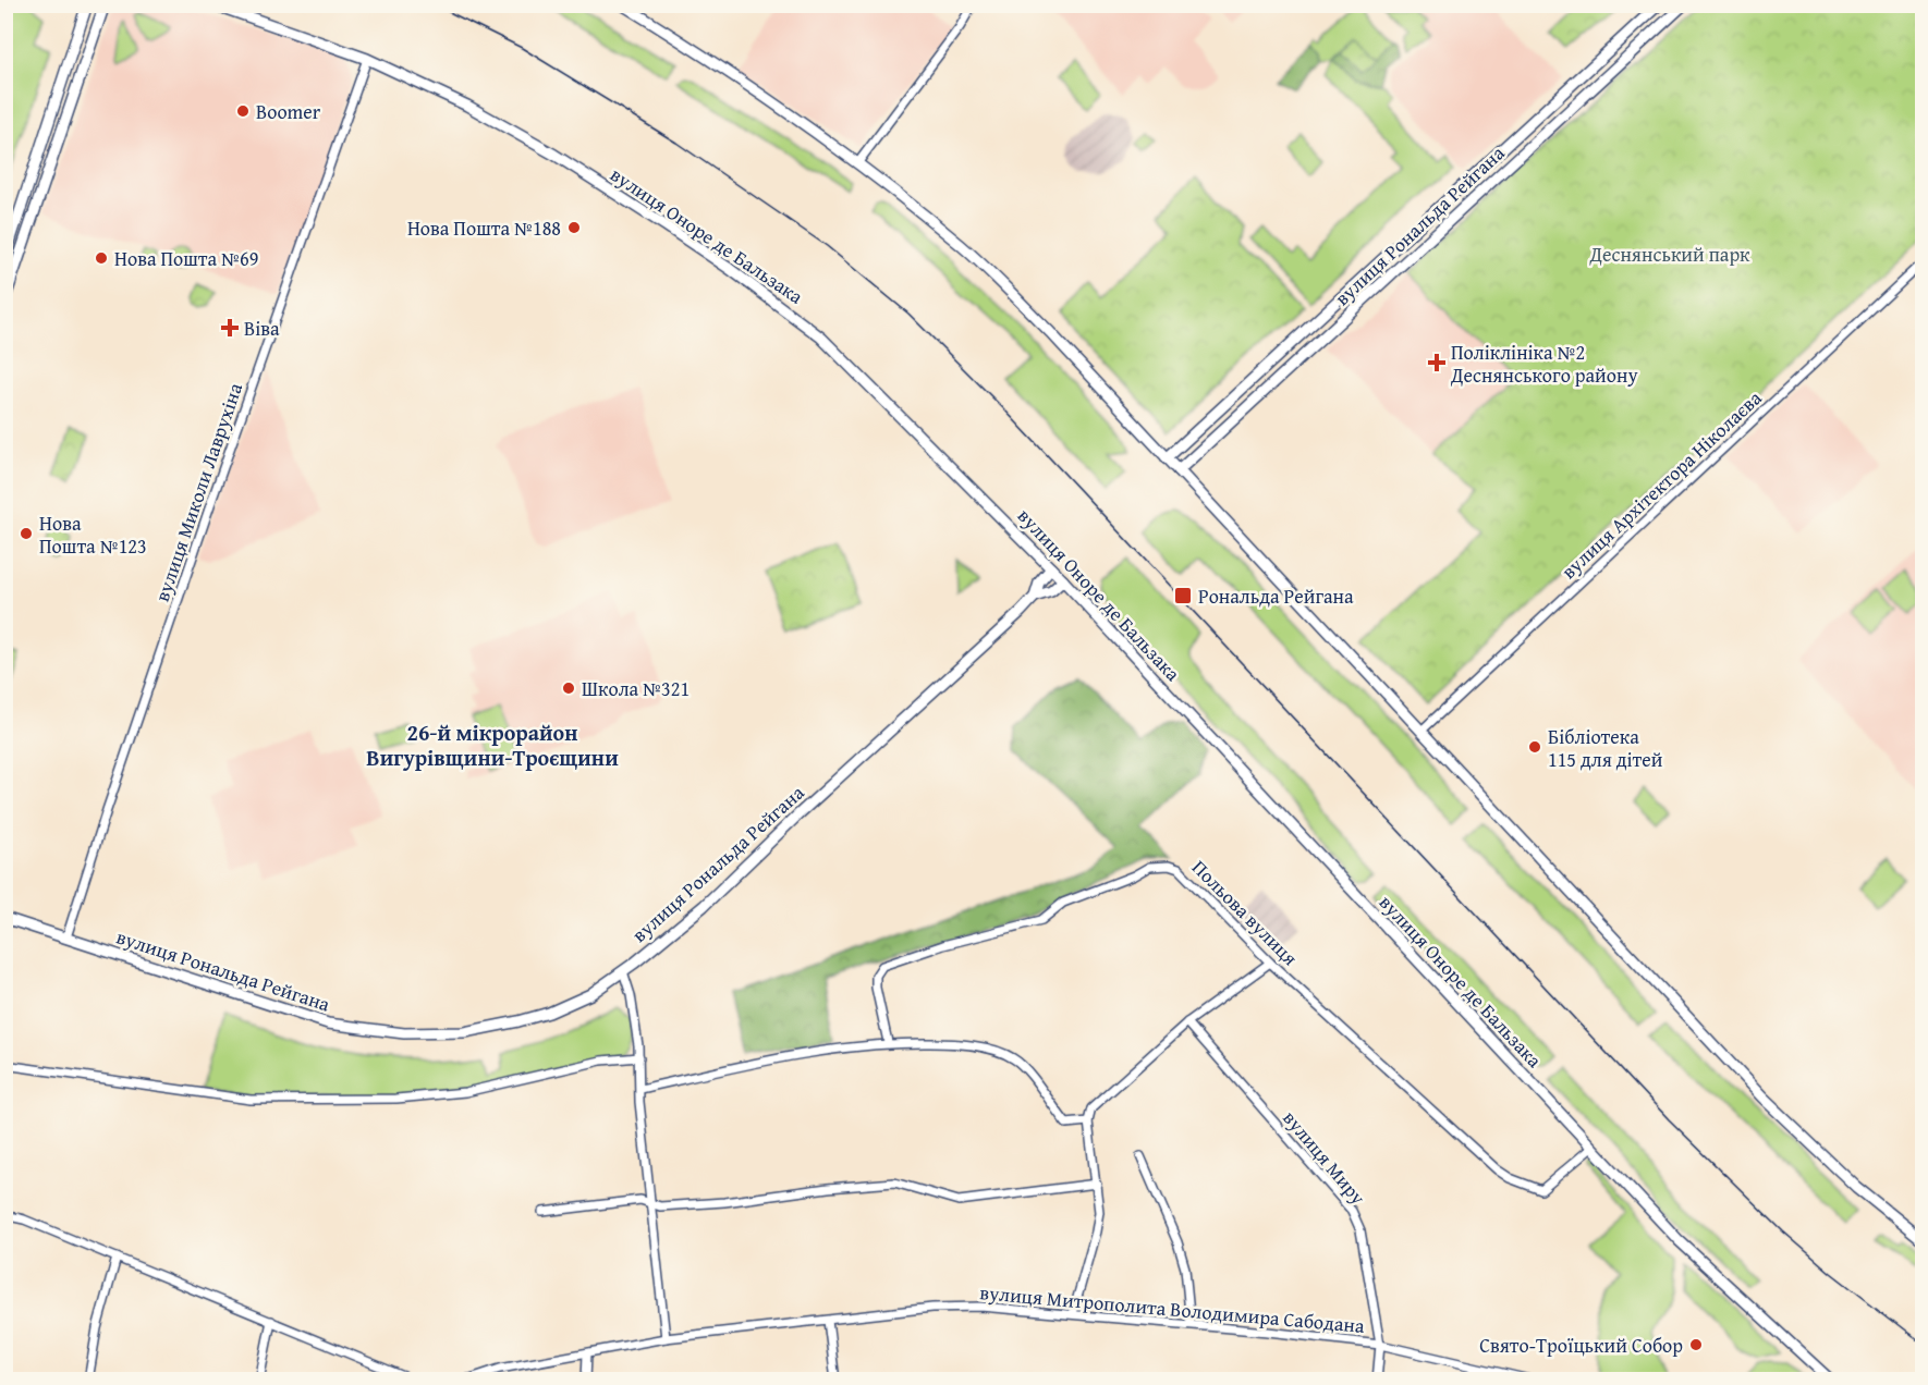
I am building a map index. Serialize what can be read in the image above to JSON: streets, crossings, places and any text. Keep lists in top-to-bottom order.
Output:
{
  "streets": {
    "main road": ["вулиця Рональда Рейгана", "вулиця Оноре де Бальзака"],
    "street": [
      "вулиця Архітектора Ніколаєва",
      "вулиця Миколи Лаврухіна",
      "Польова вулиця",
      "вулиця Миру",
      "вулиця Митрополита Володимира Сабодана"
    ]
  },
  "crossings": [
    ["вулиця Рональда Рейгана", "вулиця Оноре де Бальзака"],
    ["вулиця Рональда Рейгана", "вулиця Миколи Лаврухіна"],
    ["вулиця Оноре де Бальзака", "вулиця Миколи Лаврухіна"],
    ["вулиця Оноре де Бальзака", "Польова вулиця"],
    ["вулиця Миру", "вулиця Митрополита Володимира Сабодана"]
  ],
  "districts": ["26-й мікрорайон Вигурівщини-Троєщини"],
  "parks": ["Деснянський парк"],
  "places": {
    "other": [
      "Boomer",
      "Нова Пошта №188",
      "Нова Пошта №69",
      "Нова Пошта №123",
      "Школа №321",
      "Бібліотека 115 для дітей",
      "Свято-Троїцький Собор"
    ],
    "health": ["Віва", "Поліклініка №2 Деснянського району"],
    "transit": ["Рональда Рейгана"]
  }
}
